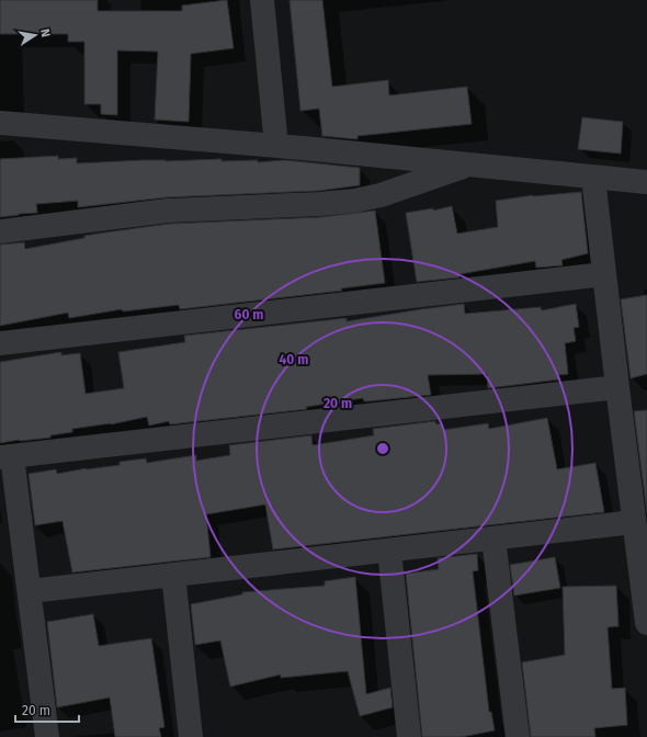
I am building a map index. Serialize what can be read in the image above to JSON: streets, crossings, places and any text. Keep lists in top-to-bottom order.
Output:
{
  "scale_bar": "20 m",
  "north": "right",
  "rings": ["60 m", "40 m", "20 m"]
}
